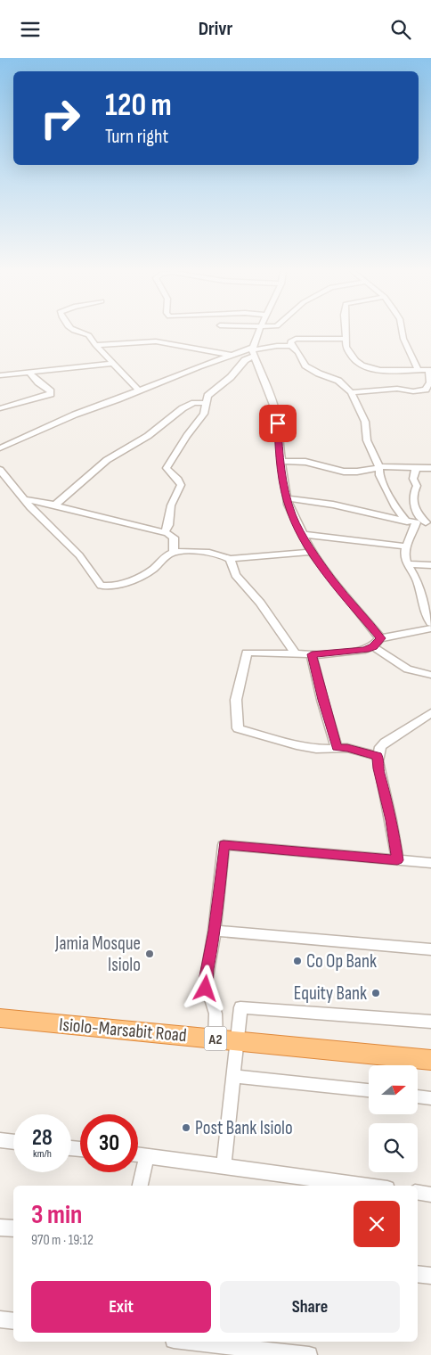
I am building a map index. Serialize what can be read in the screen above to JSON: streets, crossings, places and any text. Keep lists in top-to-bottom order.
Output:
{
  "streets": {
    "highway": ["Isiolo-Marsabit Road", "A2"]
  },
  "places": [
    "Jamia Mosque Isiolo",
    "Co Op Bank",
    "Equity Bank",
    "Post Bank Isiolo"
  ],
  "north": "right",
  "page": {
    "header": "Drivr",
    "turn": ["120 m", "Turn right"],
    "speed": "28 km/h",
    "limit": "30",
    "heading": ["3 min", "970 m · 19:12"],
    "buttons": ["Exit", "Share"]
  }
}
